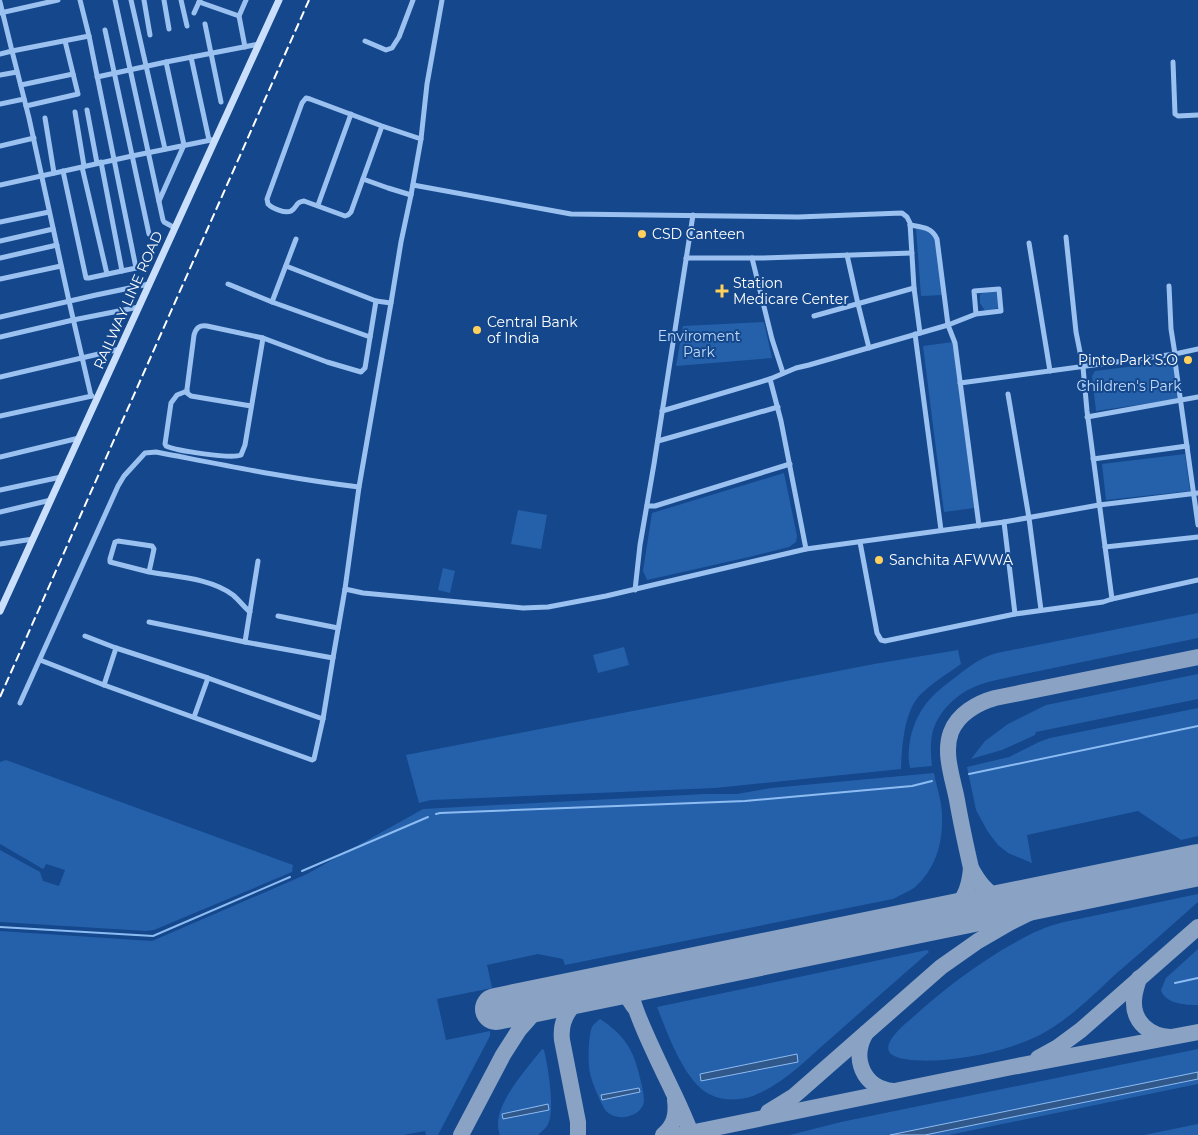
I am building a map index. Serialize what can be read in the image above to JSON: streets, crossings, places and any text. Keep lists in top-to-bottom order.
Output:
{
  "streets": {
    "street": ["RAILWAY LINE ROAD"]
  },
  "parks": ["Enviroment Park", "Children's Park"],
  "places": {
    "other": [
      "CSD Canteen",
      "Central Bank of India",
      "Pinto Park S.O",
      "Sanchita AFWWA"
    ],
    "health": ["Station Medicare Center"]
  }
}
